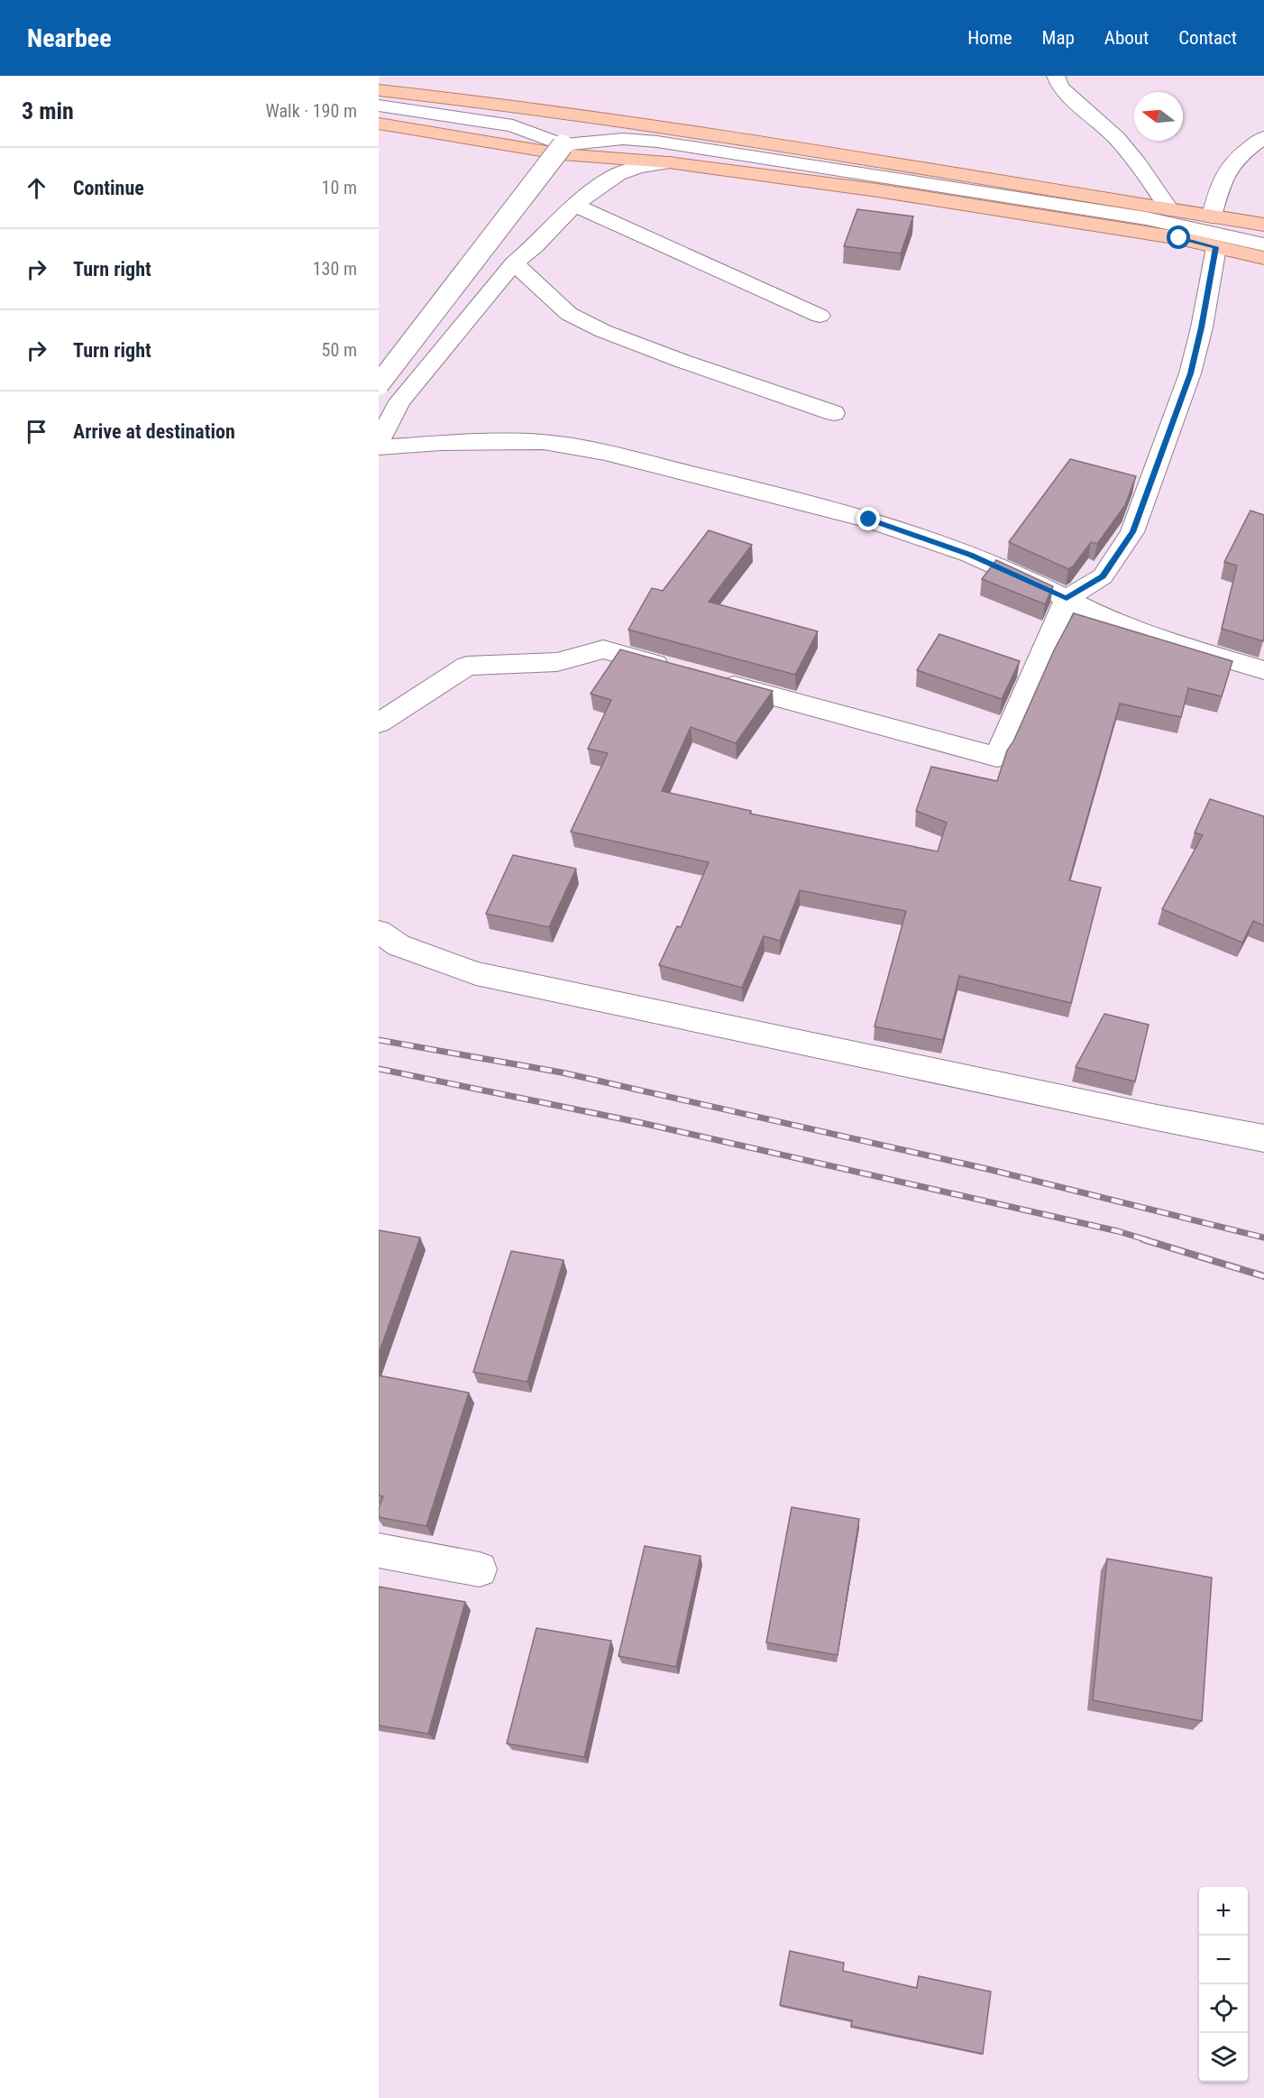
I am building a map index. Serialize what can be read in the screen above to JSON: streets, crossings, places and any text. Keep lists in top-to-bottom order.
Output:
{
  "north": "left",
  "page": {
    "header": "Nearbee",
    "nav": [
      "Home",
      "Map",
      "About",
      "Contact"
    ],
    "heading": ["3 min", "Walk · 190 m"],
    "list": [
      ["Continue", "10 m"],
      ["Turn right", "130 m"],
      ["Turn right", "50 m"],
      "Arrive at destination"
    ],
    "map_buttons": ["+", "−"]
  }
}
